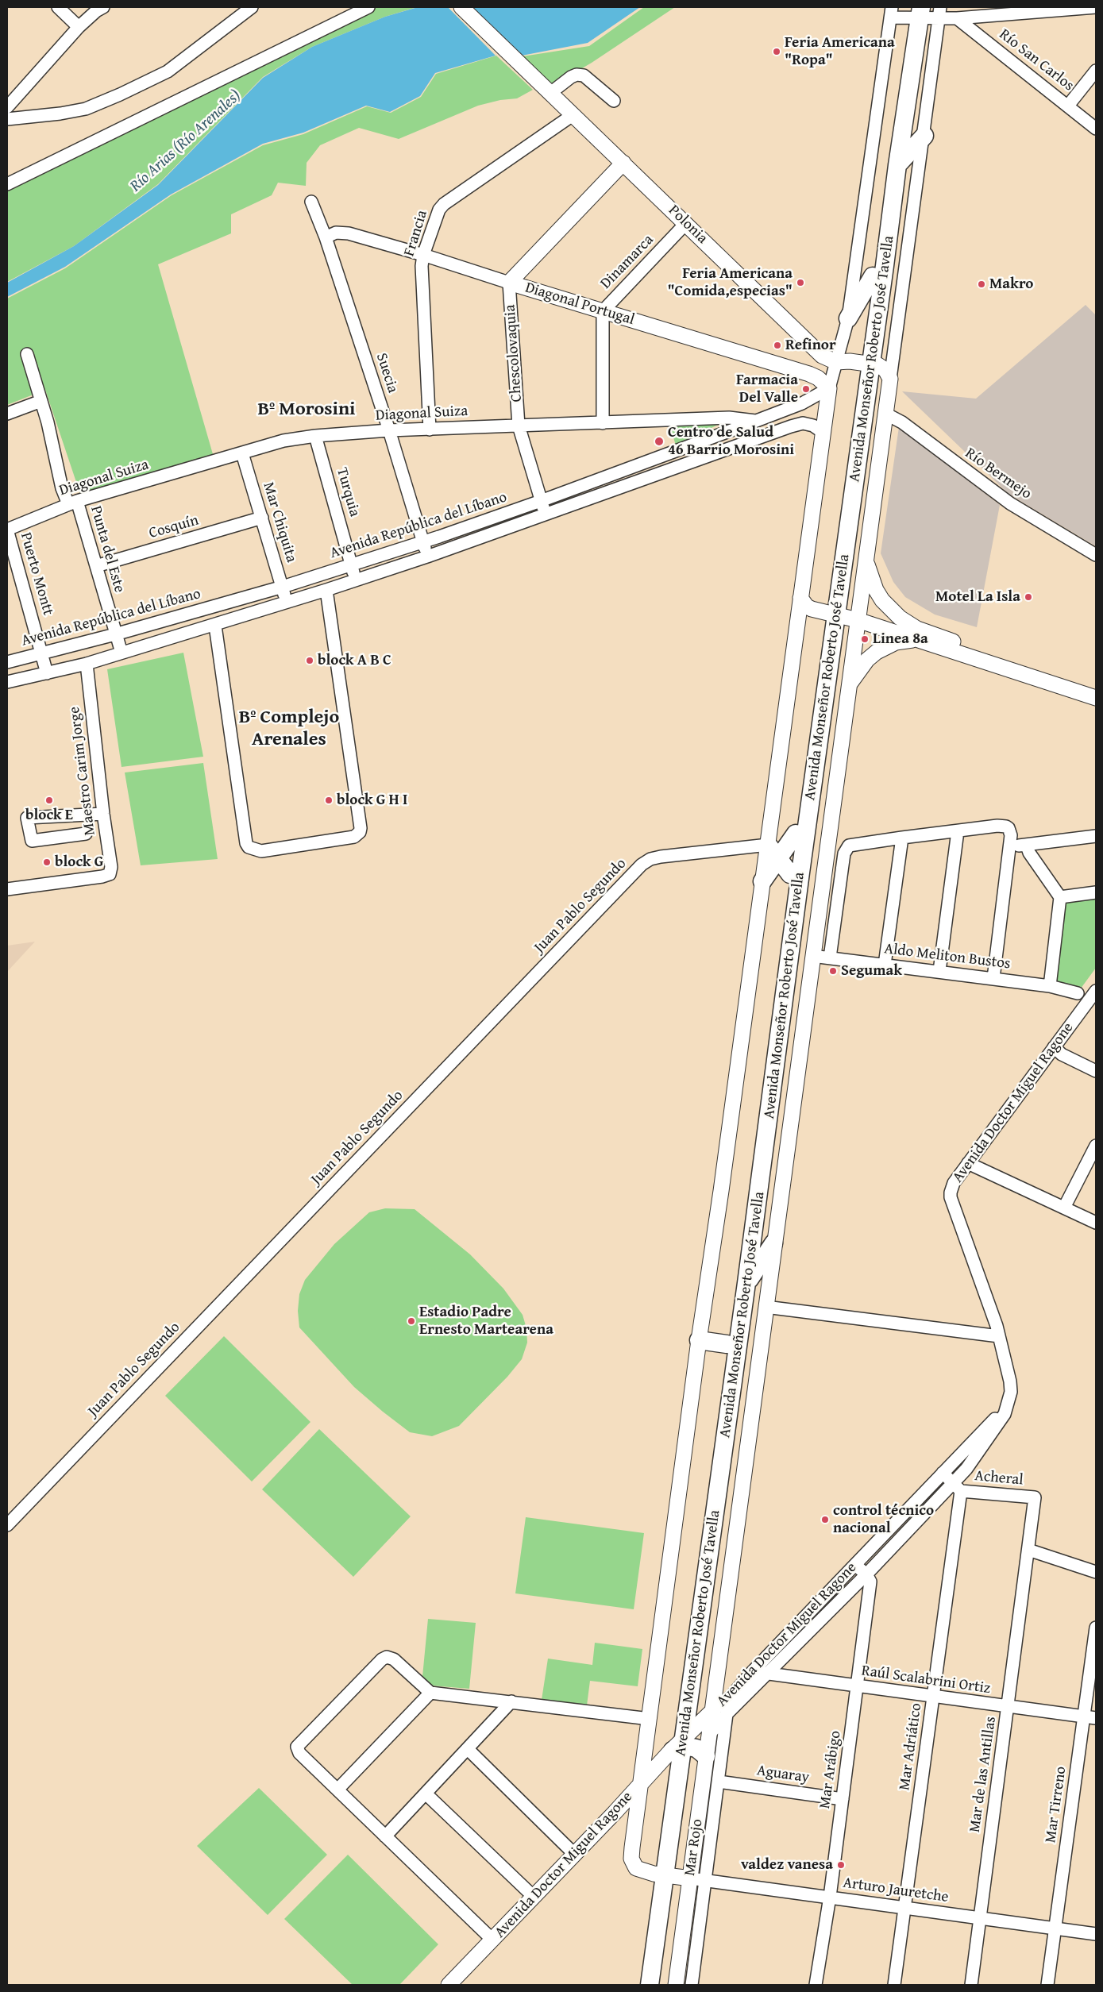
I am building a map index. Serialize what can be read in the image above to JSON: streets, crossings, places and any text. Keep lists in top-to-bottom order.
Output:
{
  "streets": {
    "highway": ["Avenida Monseñor Roberto José Tavella"],
    "main road": [
      "Polonia",
      "Diagonal Portugal",
      "Chescolovaquia",
      "Avenida Doctor Miguel Ragone"
    ],
    "street": [
      "Río San Carlos",
      "Francia",
      "Dinamarca",
      "Suecia",
      "Diagonal Suiza",
      "Río Bermejo",
      "Turquia",
      "Mar Chiquita",
      "Avenida República del Líbano",
      "Cosquín",
      "Punta del Este",
      "Puerto Montt",
      "Maestro Carim Jorge",
      "Juan Pablo Segundo",
      "Aldo Meliton Bustos",
      "Acheral",
      "Raúl Scalabrini Ortiz",
      "Mar Adriático",
      "Mar Arábigo",
      "Aguaray",
      "Mar de las Antillas",
      "Mar Tirreno",
      "Mar Rojo",
      "Arturo Jauretche"
    ]
  },
  "crossings": [
    ["Polonia", "Francia"],
    ["Polonia", "Dinamarca"],
    ["Polonia", "Chescolovaquia"],
    ["Francia", "Diagonal Portugal"],
    ["Francia", "Diagonal Suiza"],
    ["Dinamarca", "Diagonal Portugal"],
    ["Dinamarca", "Diagonal Suiza"],
    ["Diagonal Portugal", "Chescolovaquia"],
    ["Diagonal Portugal", "Suecia"],
    ["Diagonal Portugal", "Avenida República del Líbano"],
    ["Chescolovaquia", "Diagonal Suiza"],
    ["Chescolovaquia", "Avenida República del Líbano"],
    ["Avenida Monseñor Roberto José Tavella", "Avenida Doctor Miguel Ragone"],
    ["Suecia", "Diagonal Suiza"],
    ["Suecia", "Avenida República del Líbano"],
    ["Diagonal Suiza", "Turquia"],
    ["Diagonal Suiza", "Mar Chiquita"],
    ["Diagonal Suiza", "Avenida República del Líbano"],
    ["Diagonal Suiza", "Punta del Este"],
    ["Diagonal Suiza", "Puerto Montt"],
    ["Turquia", "Avenida República del Líbano"],
    ["Mar Chiquita", "Avenida República del Líbano"],
    ["Mar Chiquita", "Cosquín"],
    ["Avenida República del Líbano", "Punta del Este"],
    ["Avenida República del Líbano", "Puerto Montt"],
    ["Avenida República del Líbano", "Maestro Carim Jorge"],
    ["Cosquín", "Punta del Este"],
    ["Avenida Doctor Miguel Ragone", "Acheral"],
    ["Avenida Doctor Miguel Ragone", "Raúl Scalabrini Ortiz"],
    ["Avenida Doctor Miguel Ragone", "Mar Adriático"],
    ["Avenida Doctor Miguel Ragone", "Mar Arábigo"],
    ["Avenida Doctor Miguel Ragone", "Mar Rojo"],
    ["Acheral", "Mar Adriático"],
    ["Acheral", "Mar de las Antillas"],
    ["Raúl Scalabrini Ortiz", "Mar Adriático"],
    ["Raúl Scalabrini Ortiz", "Mar Arábigo"],
    ["Raúl Scalabrini Ortiz", "Mar de las Antillas"],
    ["Raúl Scalabrini Ortiz", "Mar Tirreno"],
    ["Mar Adriático", "Arturo Jauretche"],
    ["Mar Arábigo", "Aguaray"],
    ["Mar Arábigo", "Arturo Jauretche"],
    ["Aguaray", "Mar Rojo"],
    ["Mar de las Antillas", "Arturo Jauretche"],
    ["Mar Tirreno", "Arturo Jauretche"],
    ["Mar Rojo", "Arturo Jauretche"]
  ],
  "districts": ["Bº Morosini", "Bº Complejo Arenales"],
  "water": ["Río Arias (Río Arenales)"],
  "places": [
    "Feria Americana \"Ropa\"",
    "Feria Americana \"Comida,especias\"",
    "Makro",
    "Refinor",
    "Farmacia Del Valle",
    "Centro de Salud 46 Barrio Morosini",
    "Motel La Isla",
    "Linea 8a",
    "block A B C",
    "block E",
    "block G H I",
    "block G",
    "Segumak",
    "Estadio Padre Ernesto Martearena",
    "control técnico nacional",
    "valdez vanesa"
  ]
}
